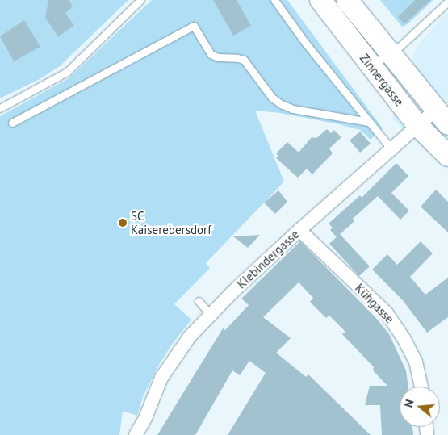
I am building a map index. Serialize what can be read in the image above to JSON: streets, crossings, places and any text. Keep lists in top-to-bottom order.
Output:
{
  "streets": {
    "main road": ["Zinnergasse"],
    "street": ["Klebindergasse", "Kühgasse"]
  },
  "crossings": [
    ["Zinnergasse", "Klebindergasse"],
    ["Klebindergasse", "Kühgasse"]
  ],
  "places": ["SC Kaiserebersdorf"],
  "north": "left"
}
